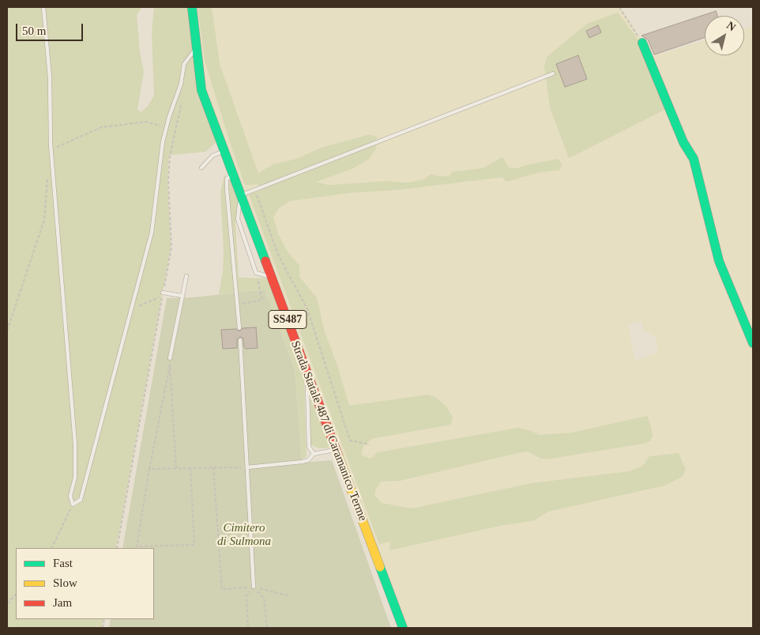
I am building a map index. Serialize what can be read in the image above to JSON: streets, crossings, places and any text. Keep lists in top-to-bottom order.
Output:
{
  "streets": {
    "main road": ["SS487", "Strada Statale 487 di Caramanico Terme"]
  },
  "parks": ["Cimitero di Sulmona"],
  "legend": ["Fast", "Slow", "Jam"],
  "scale_bar": "50 m",
  "north": "top right"
}
